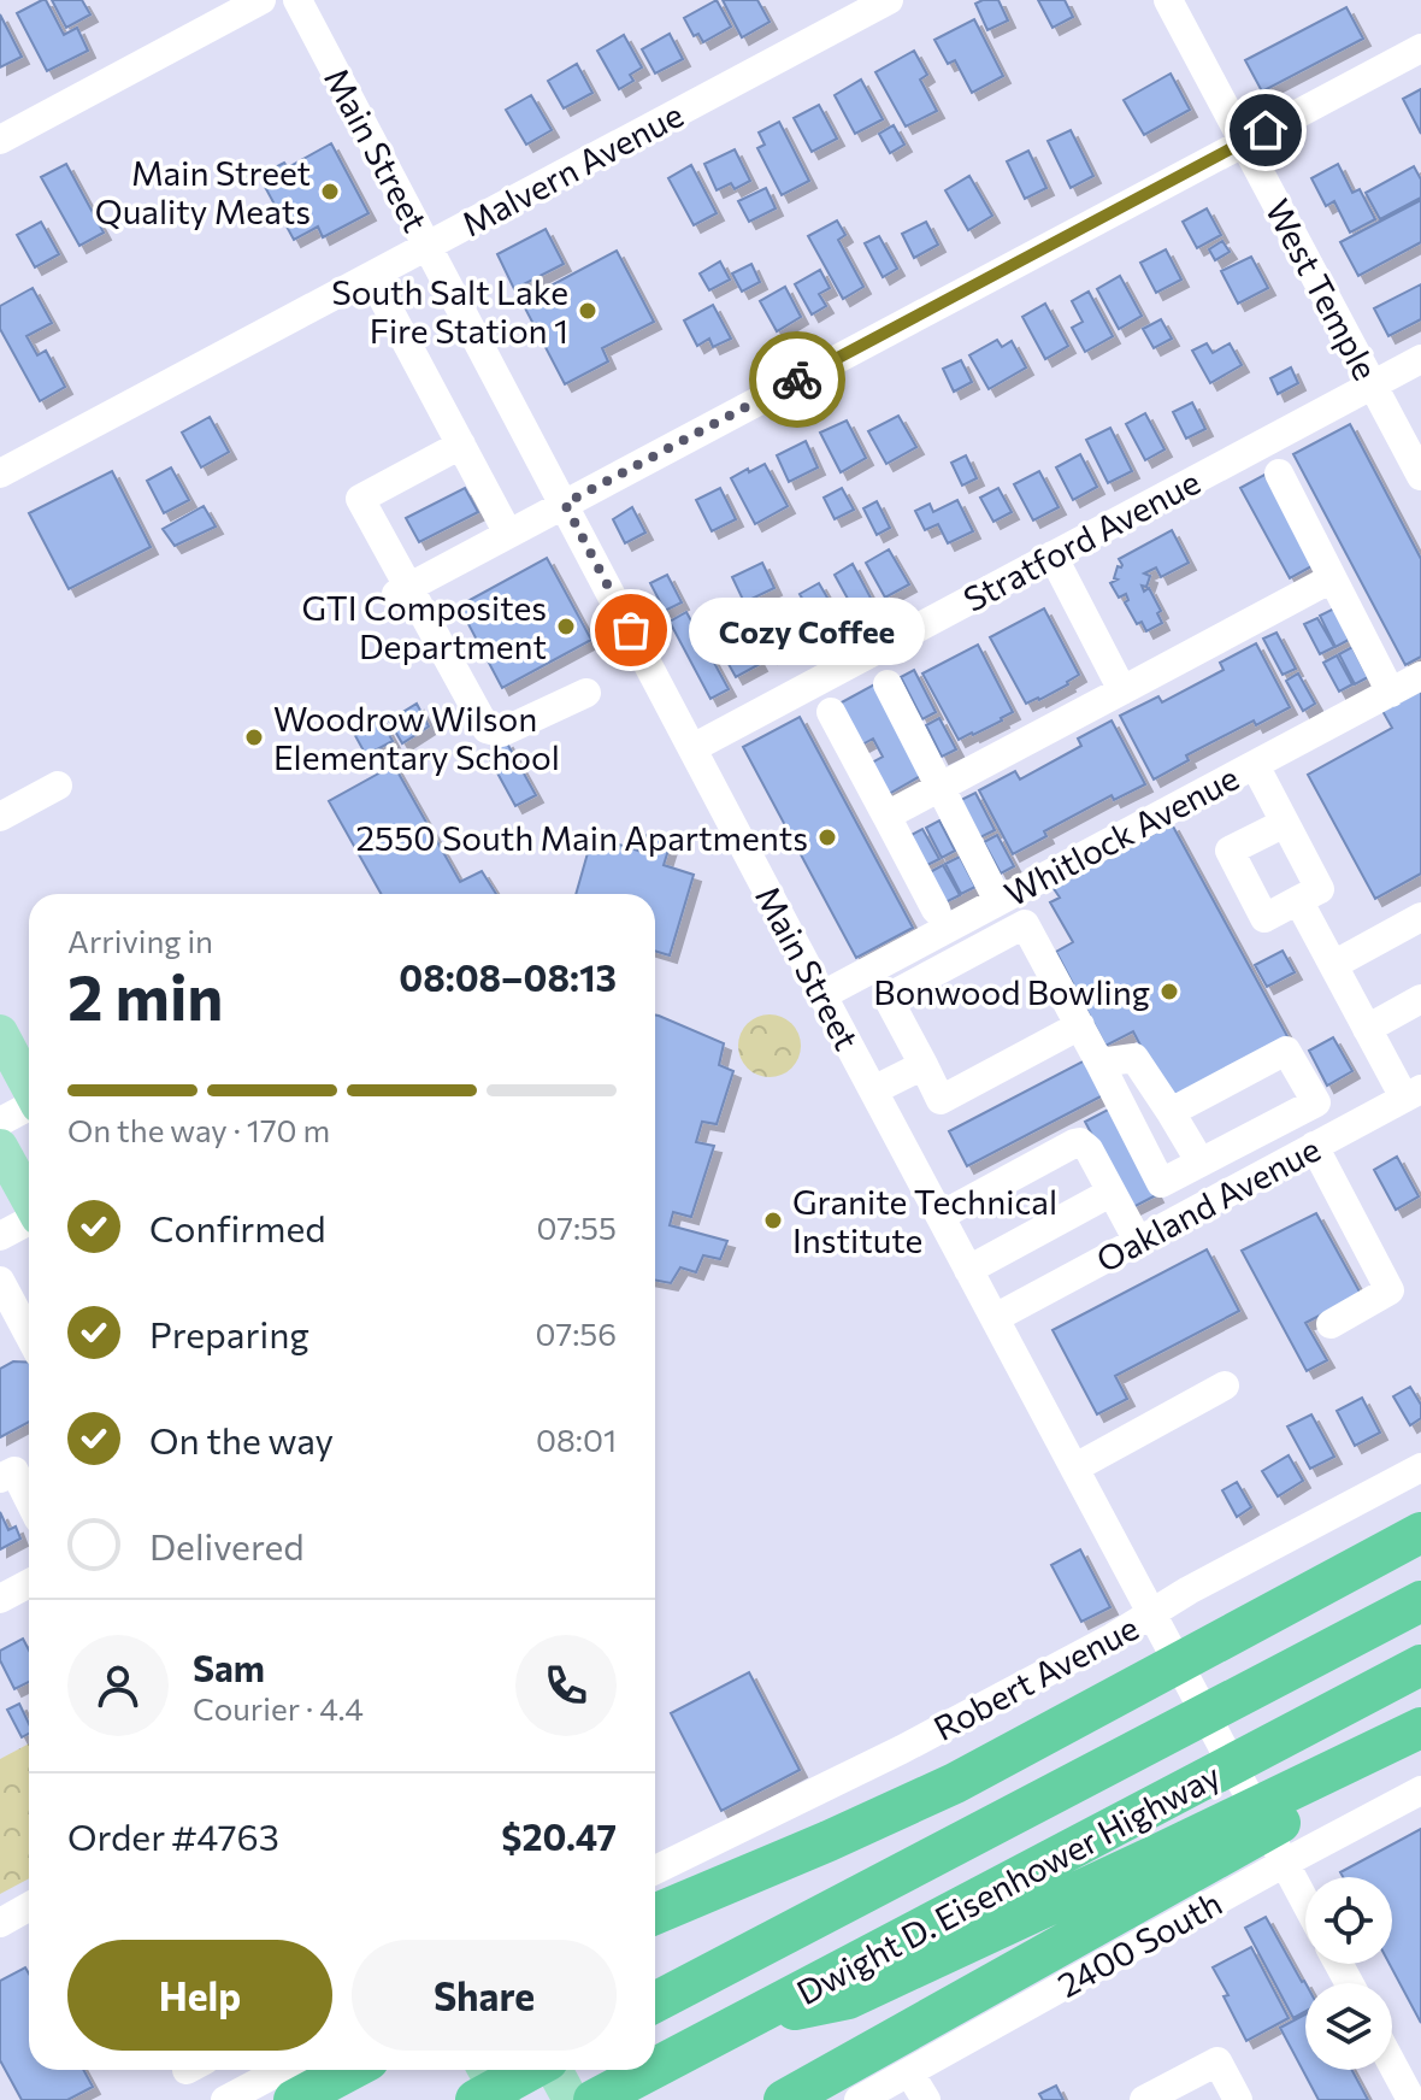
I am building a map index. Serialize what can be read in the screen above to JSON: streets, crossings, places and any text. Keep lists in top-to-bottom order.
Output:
{
  "streets": {
    "highway": ["Dwight D. Eisenhower Highway"],
    "street": [
      "Main Street",
      "Malvern Avenue",
      "West Temple",
      "Stratford Avenue",
      "Whitlock Avenue",
      "Oakland Avenue",
      "Robert Avenue",
      "2400 South"
    ]
  },
  "crossings": [
    ["Main Street", "Malvern Avenue"],
    ["Main Street", "Stratford Avenue"],
    ["Main Street", "Whitlock Avenue"],
    ["Main Street", "Oakland Avenue"],
    ["Main Street", "Robert Avenue"],
    ["Main Street", "2400 South"],
    ["West Temple", "Stratford Avenue"]
  ],
  "places": [
    "Main Street Quality Meats",
    "South Salt Lake Fire Station 1",
    "GTI Composites Department",
    "Cozy Coffee",
    "Woodrow Wilson Elementary School",
    "2550 South Main Apartments",
    "Bonwood Bowling",
    "Granite Technical Institute"
  ],
  "page": {
    "bubble": "Cozy Coffee",
    "heading": ["2 min", "Arriving in", "08:08–08:13"],
    "panel": [
      "Sam",
      "Courier · 4.4",
      "Order #4763",
      "$20.47"
    ],
    "bar": "On the way · 170 m",
    "list": [
      ["Confirmed", "07:55"],
      ["Preparing", "07:56"],
      ["On the way", "08:01"],
      "Delivered"
    ],
    "buttons": ["Help", "Share"]
  }
}
